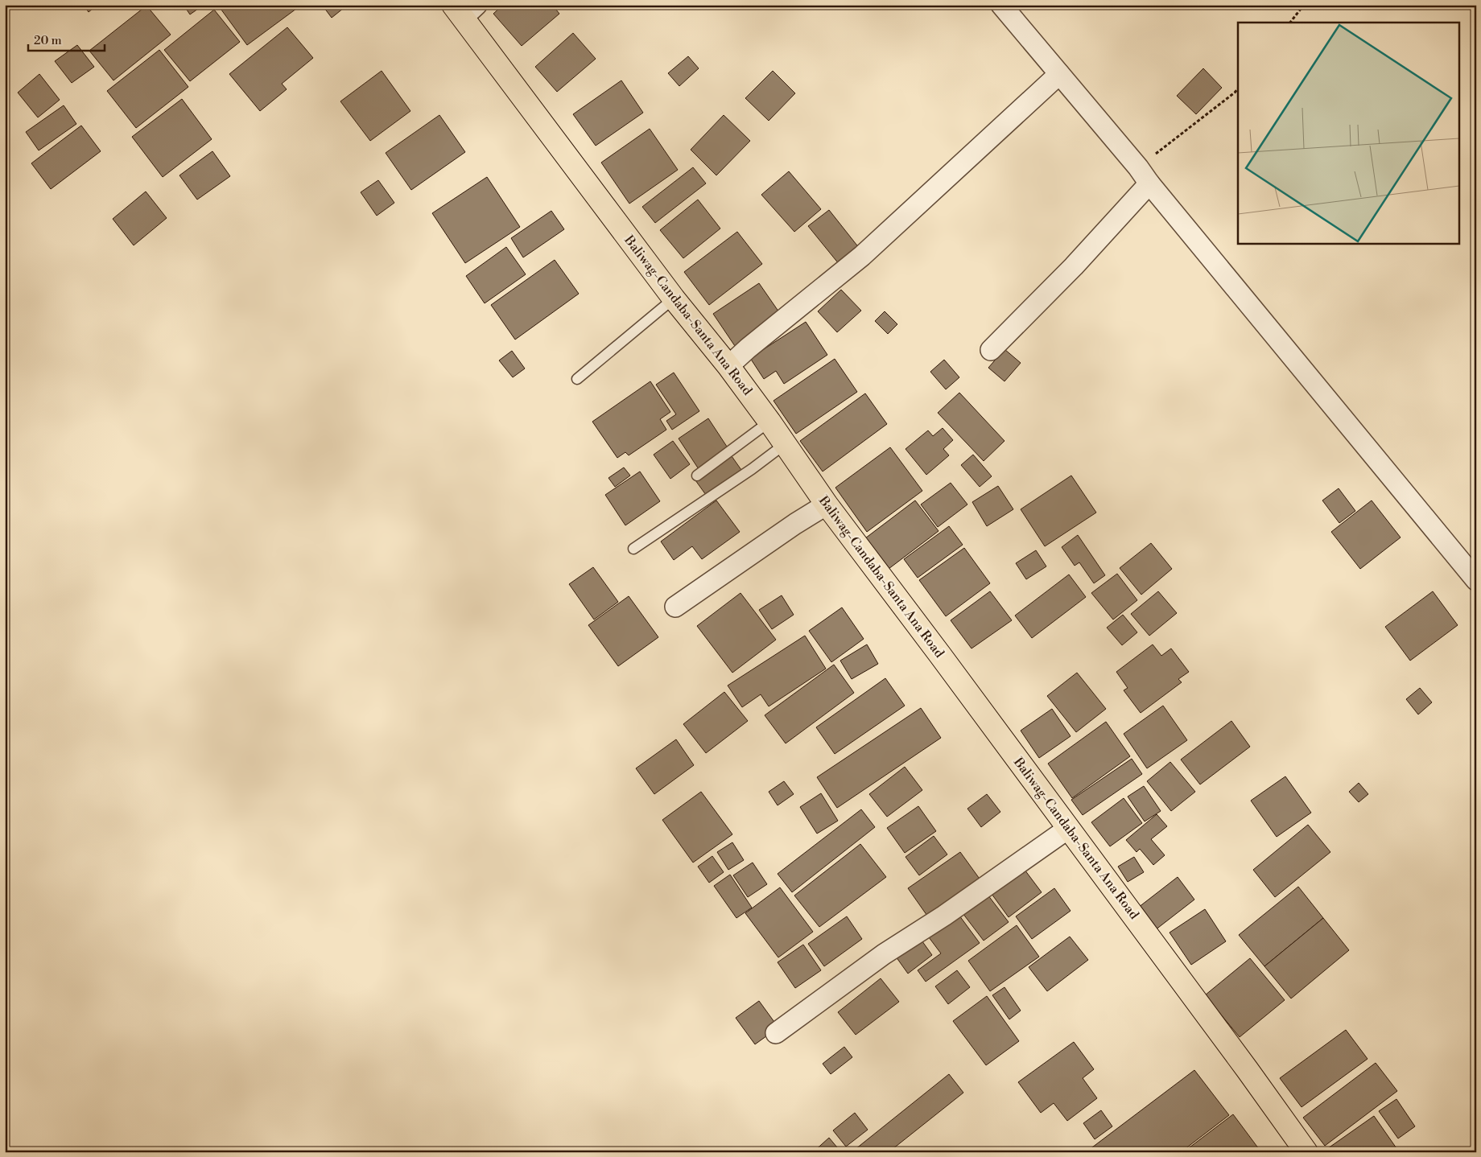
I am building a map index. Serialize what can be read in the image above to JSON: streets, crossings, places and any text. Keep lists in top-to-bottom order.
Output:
{
  "streets": {
    "main road": ["Baliwag-Candaba-Santa Ana Road"]
  },
  "scale_bar": "20 m"
}
